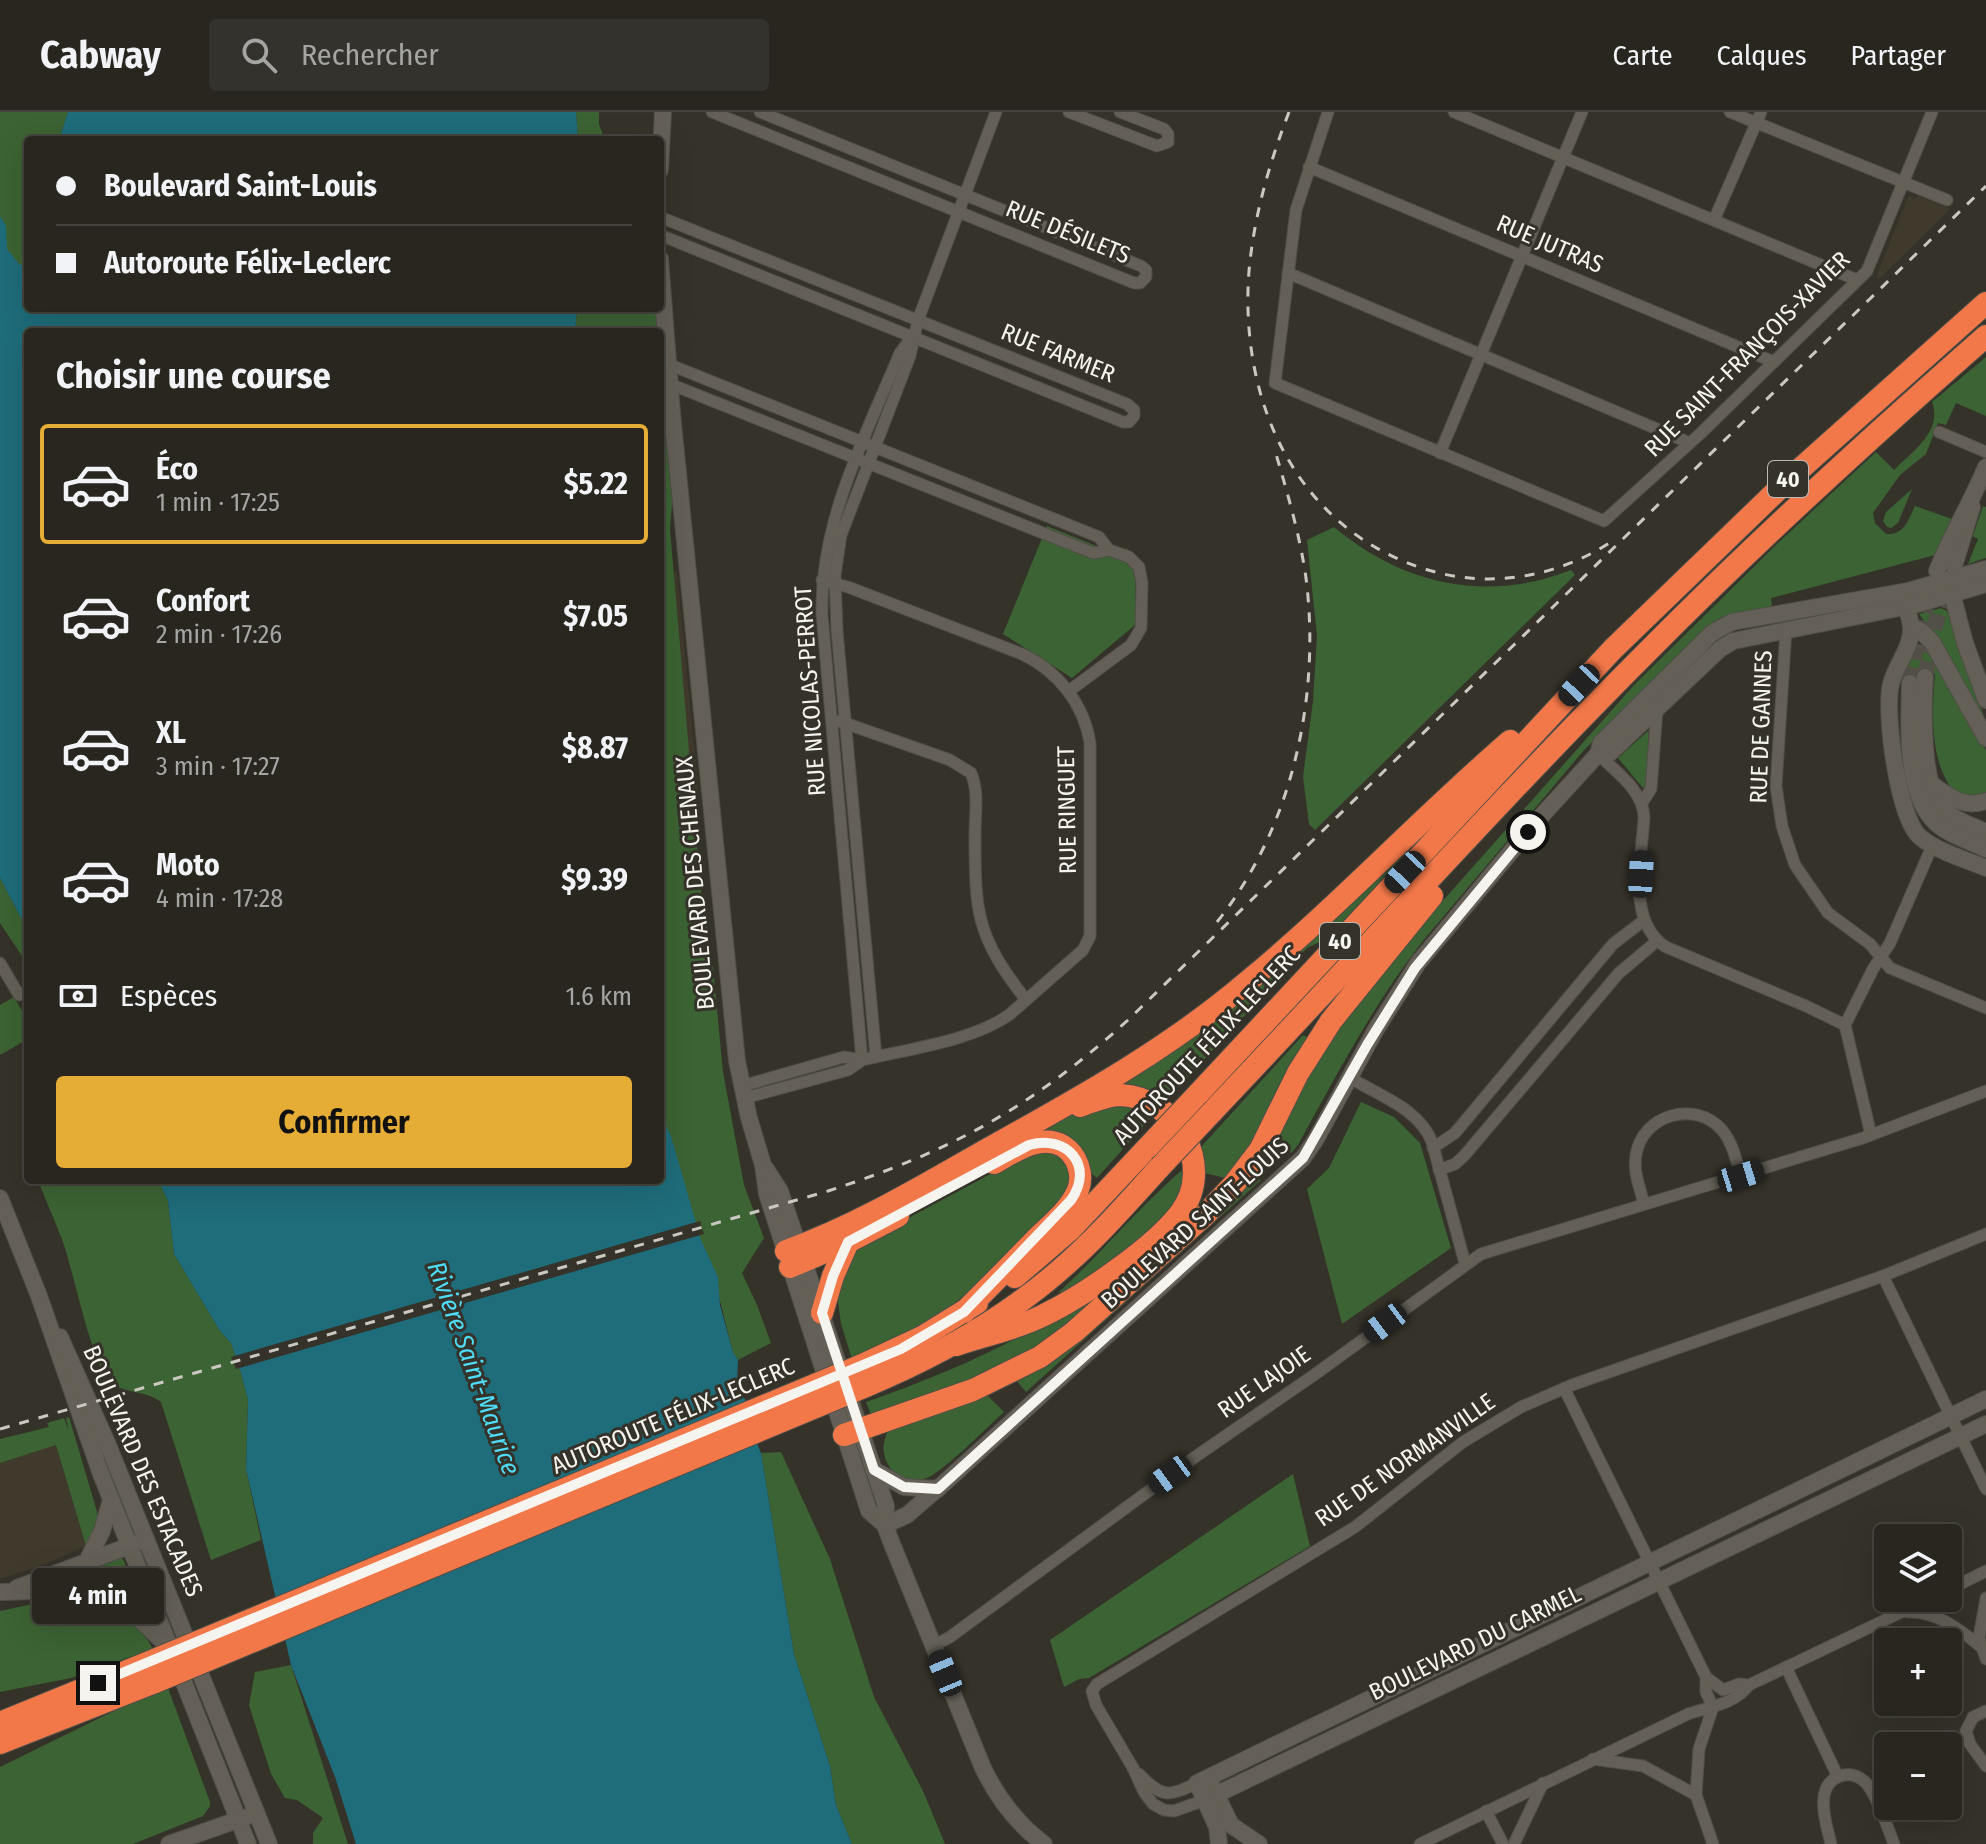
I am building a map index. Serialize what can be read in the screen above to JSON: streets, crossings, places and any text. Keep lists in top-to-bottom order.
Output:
{
  "streets": {
    "highway": ["40", "AUTOROUTE FÉLIX-LECLERC"],
    "street": [
      "RUE DÉSILETS",
      "RUE JUTRAS",
      "RUE FARMER",
      "RUE SAINT-FRANÇOIS-XAVIER",
      "RUE NICOLAS-PERROT",
      "RUE DE GANNES",
      "RUE RINGUET",
      "BOULEVARD DES CHENAUX",
      "BOULEVARD SAINT-LOUIS",
      "RUE LAJOIE",
      "RUE DE NORMANVILLE",
      "BOULEVARD DES ESTACADES",
      "BOULEVARD DU CARMEL"
    ]
  },
  "crossings": [
    ["RUE DÉSILETS", "RUE NICOLAS-PERROT"],
    ["RUE JUTRAS", "RUE SAINT-FRANÇOIS-XAVIER"],
    ["RUE FARMER", "RUE NICOLAS-PERROT"],
    ["RUE NICOLAS-PERROT", "RUE RINGUET"],
    ["RUE DE GANNES", "BOULEVARD SAINT-LOUIS"],
    ["RUE RINGUET", "BOULEVARD DES CHENAUX"],
    ["BOULEVARD DES CHENAUX", "BOULEVARD SAINT-LOUIS"],
    ["BOULEVARD DES CHENAUX", "RUE LAJOIE"],
    ["RUE DE NORMANVILLE", "BOULEVARD DU CARMEL"]
  ],
  "water": ["Rivière Saint-Maurice"],
  "page": {
    "header": "Cabway",
    "search": "Rechercher",
    "nav": ["Carte", "Calques", "Partager"],
    "banner": ["Boulevard Saint-Louis", "Autoroute Félix-Leclerc"],
    "heading": "Choisir une course",
    "list": [
      {
        "name": "Éco",
        "note": "1 min · 17:25",
        "value": "$5.22"
      },
      {
        "name": "Confort",
        "note": "2 min · 17:26",
        "value": "$7.05"
      },
      {
        "name": "XL",
        "note": "3 min · 17:27",
        "value": "$8.87"
      },
      {
        "name": "Moto",
        "note": "4 min · 17:28",
        "value": "$9.39"
      }
    ],
    "pay": ["Espèces", "1.6 km"],
    "buttons": "Confirmer",
    "map_buttons": ["+", "−"],
    "bubble": "4 min"
  }
}
